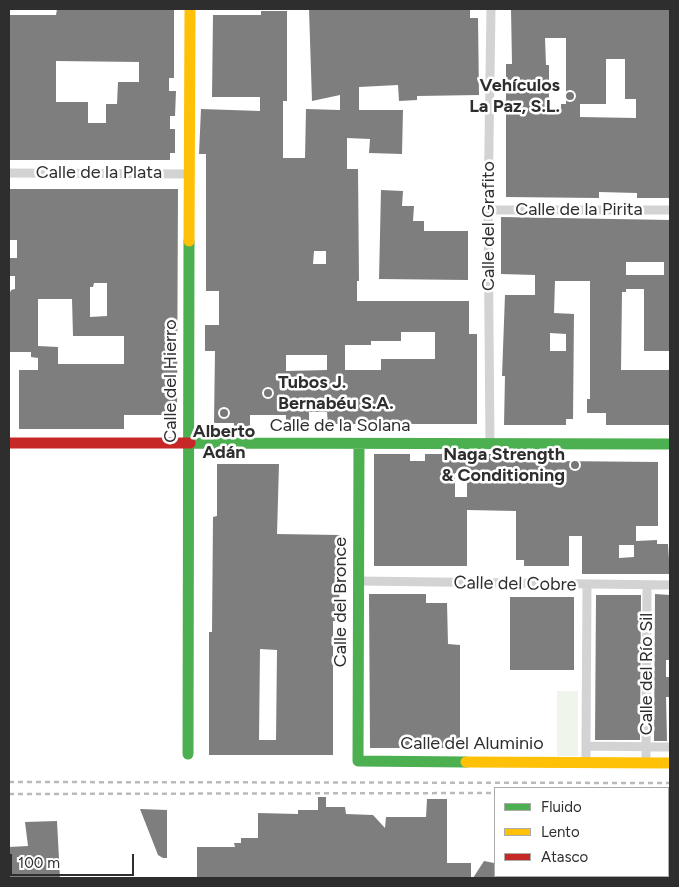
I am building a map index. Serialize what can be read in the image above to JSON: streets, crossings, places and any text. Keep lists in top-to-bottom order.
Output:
{
  "streets": {
    "street": [
      "Calle de la Plata",
      "Calle de la Pirita",
      "Calle del Grafito",
      "Calle del Hierro",
      "Calle de la Solana",
      "Calle del Cobre",
      "Calle del Bronce",
      "Calle del Río Sil",
      "Calle del Aluminio"
    ]
  },
  "crossings": [
    ["Calle de la Plata", "Calle del Hierro"],
    ["Calle de la Pirita", "Calle del Grafito"],
    ["Calle del Grafito", "Calle de la Solana"],
    ["Calle del Hierro", "Calle de la Solana"],
    ["Calle de la Solana", "Calle del Bronce"],
    ["Calle del Cobre", "Calle del Bronce"],
    ["Calle del Cobre", "Calle del Río Sil"],
    ["Calle del Bronce", "Calle del Aluminio"],
    ["Calle del Río Sil", "Calle del Aluminio"]
  ],
  "places": [
    "Vehículos La Paz, S.L.",
    "Tubos J. Bernabéu S.A.",
    "Alberto Adán",
    "Naga Strength & Conditioning"
  ],
  "legend": ["Fluido", "Lento", "Atasco"],
  "scale_bar": "100 m"
}
